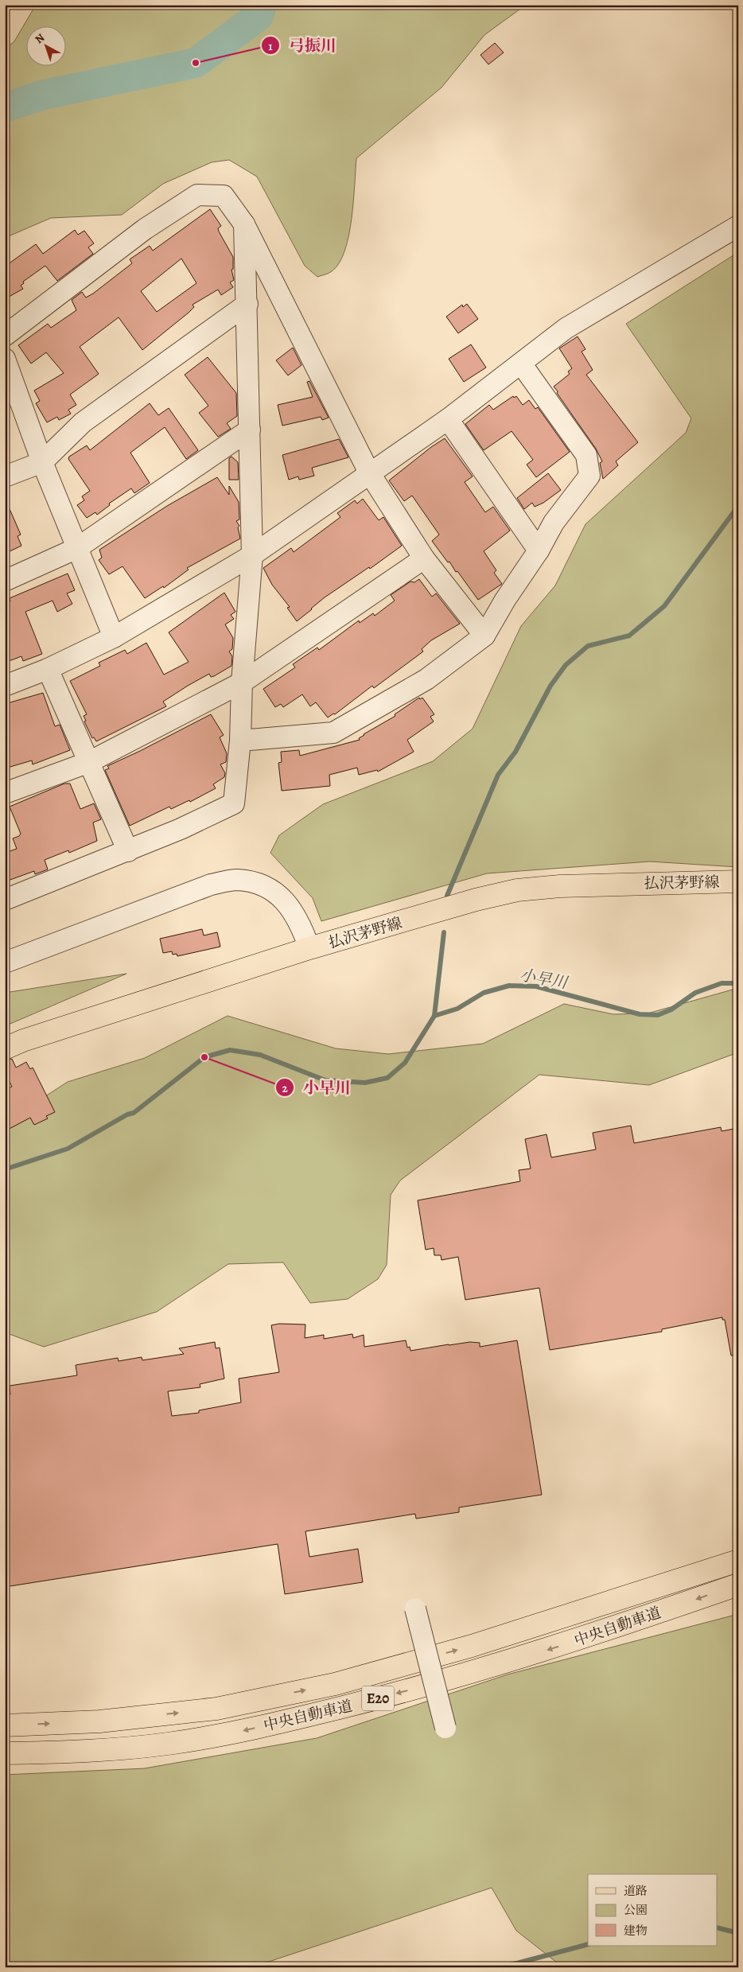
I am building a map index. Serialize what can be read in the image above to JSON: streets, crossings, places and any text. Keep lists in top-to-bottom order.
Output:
{
  "streets": {
    "main road": ["払沢茅野線", "中央自動車道", "E20"]
  },
  "water": ["小早川"],
  "places": ["弓振川", "小早川"],
  "legend": ["道路", "公園", "建物"],
  "north": "top left"
}
